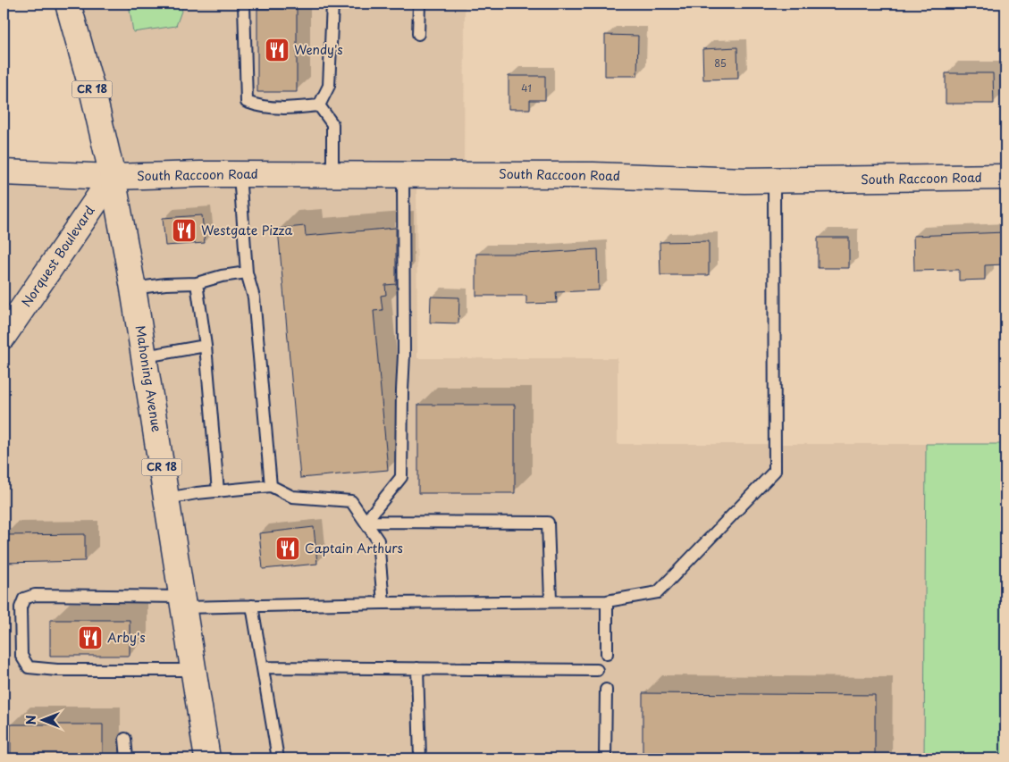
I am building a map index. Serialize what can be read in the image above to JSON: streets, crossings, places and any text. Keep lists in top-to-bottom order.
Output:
{
  "streets": {
    "street": [
      "CR 18",
      "South Raccoon Road",
      "Norquest Boulevard",
      "Mahoning Avenue"
    ]
  },
  "crossings": [
    ["South Raccoon Road", "Norquest Boulevard"],
    ["South Raccoon Road", "Mahoning Avenue"],
    ["Norquest Boulevard", "Mahoning Avenue"]
  ],
  "places": {
    "restaurant": [
      "Wendy's",
      "Westgate Pizza",
      "Captain Arthurs",
      "Arby's"
    ]
  },
  "house_numbers": ["85", "41"],
  "north": "left"
}
